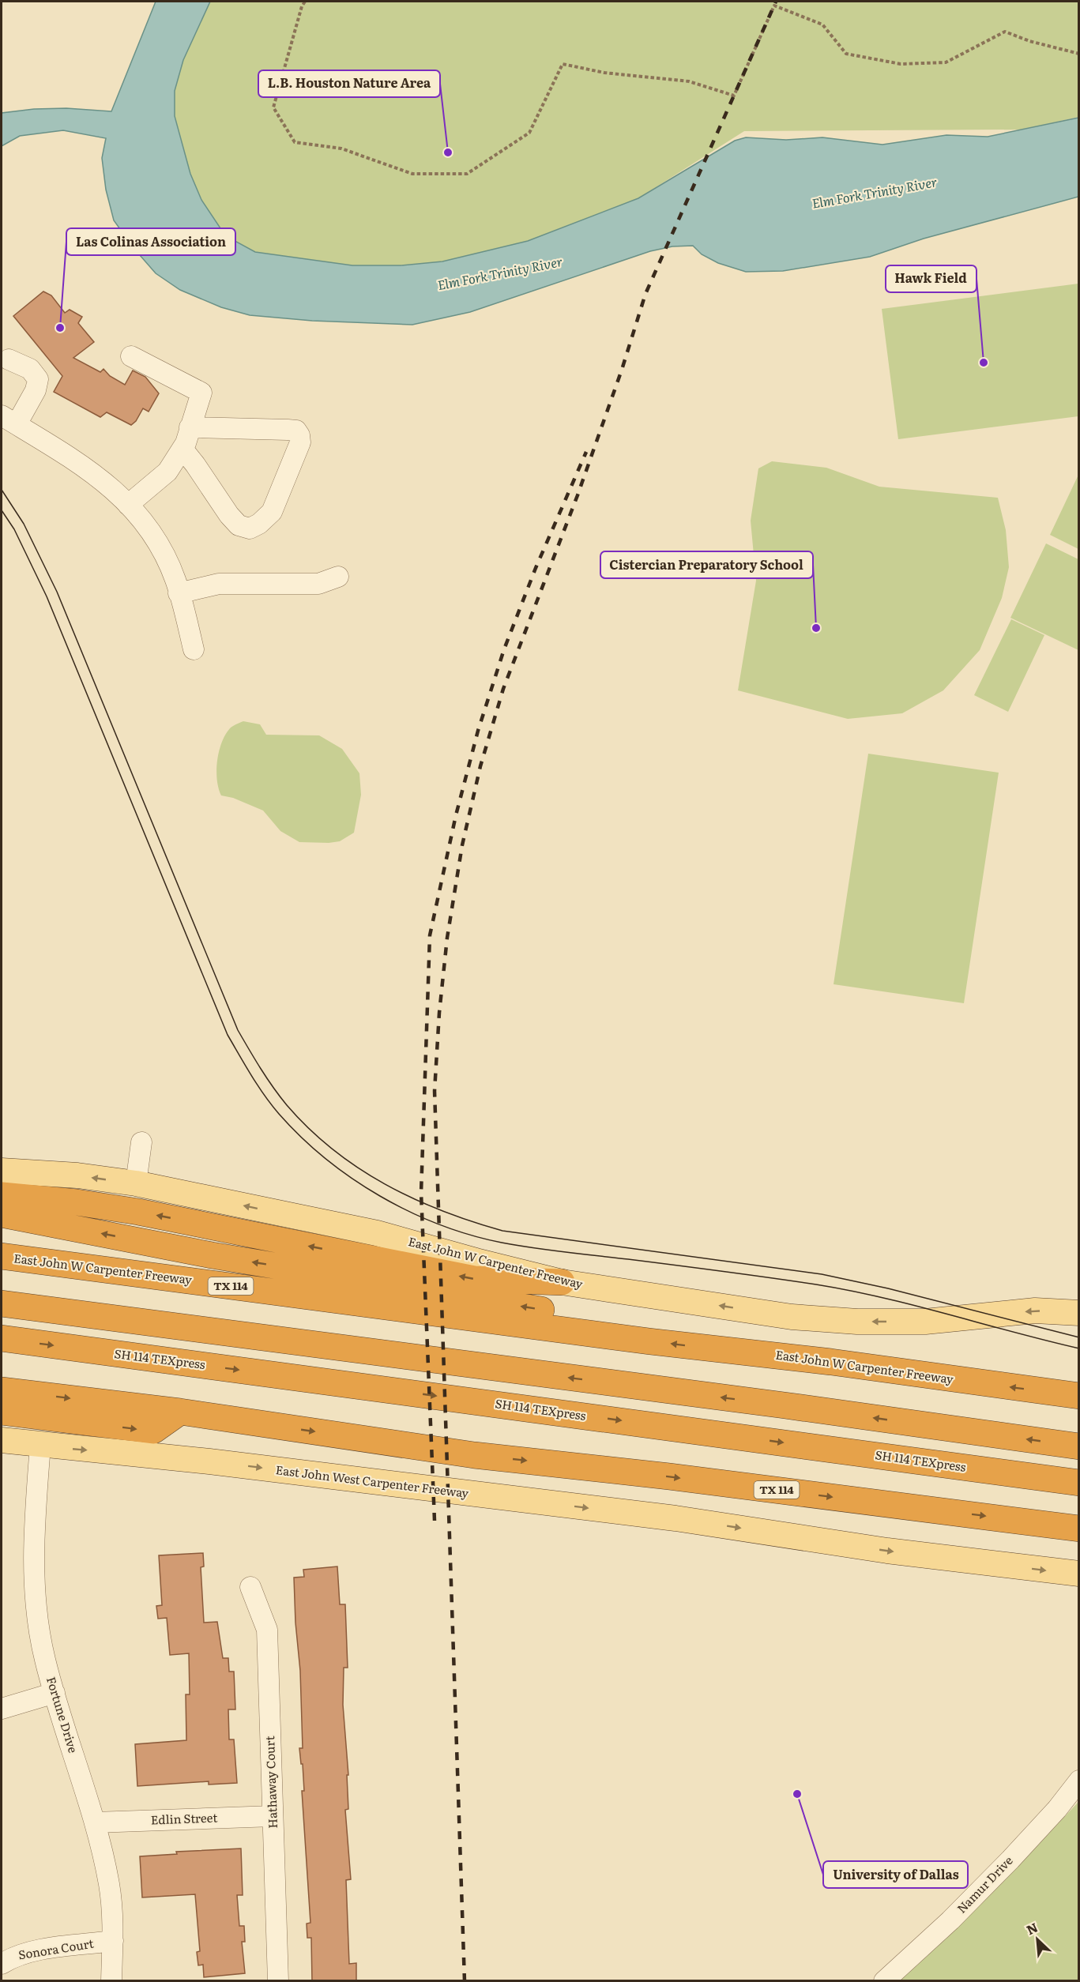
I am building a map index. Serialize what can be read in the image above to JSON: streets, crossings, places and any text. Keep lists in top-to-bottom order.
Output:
{
  "streets": {
    "highway": ["East John W Carpenter Freeway", "TX 114", "SH 114 TEXpress"],
    "main road": ["East John West Carpenter Freeway"],
    "street": [
      "Fortune Drive",
      "Hathaway Court",
      "Edlin Street",
      "Namur Drive",
      "Sonora Court"
    ]
  },
  "crossings": [
    ["East John West Carpenter Freeway", "Fortune Drive"],
    ["Fortune Drive", "Edlin Street"],
    ["Fortune Drive", "Sonora Court"],
    ["Hathaway Court", "Edlin Street"]
  ],
  "one_way": ["East John W Carpenter Freeway", "East John West Carpenter Freeway"],
  "water": ["Elm Fork Trinity River"],
  "places": [
    "L.B. Houston Nature Area",
    "Las Colinas Association",
    "Hawk Field",
    "Cistercian Preparatory School",
    "University of Dallas"
  ],
  "north": "top left"
}
